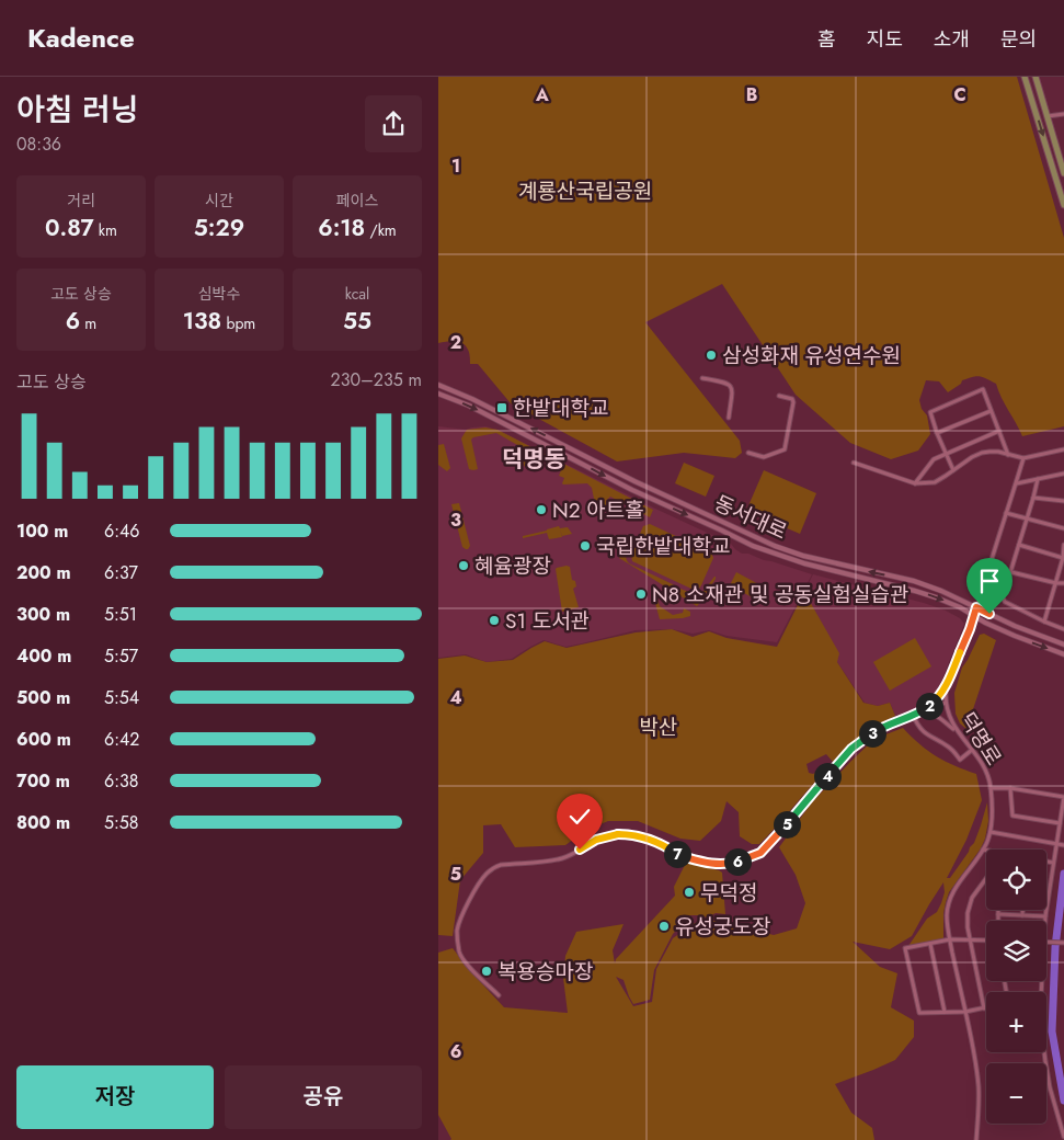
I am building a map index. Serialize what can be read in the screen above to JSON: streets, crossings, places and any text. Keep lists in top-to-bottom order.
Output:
{
  "streets": {
    "street": ["동서대로", "덕명로"]
  },
  "crossings": [
    ["동서대로", "덕명로"]
  ],
  "districts": ["덕명동"],
  "parks": ["계룡산국립공원", "박산"],
  "places": {
    "other": [
      "삼성화재 유성연수원",
      "N2 아트홀",
      "국립한밭대학교",
      "혜윰광장",
      "N8 소재관 및 공동실험실습관",
      "S1 도서관",
      "무덕정",
      "유성궁도장",
      "복용승마장"
    ],
    "transit": ["한밭대학교"]
  },
  "page": {
    "header": "Kadence",
    "nav": [
      "홈",
      "지도",
      "소개",
      "문의"
    ],
    "heading": ["아침 러닝", "08:36"],
    "stats": [
      ["거리", "0.87 km"],
      ["시간", "5:29"],
      ["페이스", "6:18 /km"],
      ["고도 상승", "6 m"],
      ["심박수", "138 bpm"],
      ["kcal", "55"]
    ],
    "chart": ["고도 상승", "230–235 m"],
    "list": [
      {
        "name": "100 m",
        "note": "6:46"
      },
      {
        "name": "200 m",
        "note": "6:37"
      },
      {
        "name": "300 m",
        "note": "5:51"
      },
      {
        "name": "400 m",
        "note": "5:57"
      },
      {
        "name": "500 m",
        "note": "5:54"
      },
      {
        "name": "600 m",
        "note": "6:42"
      },
      {
        "name": "700 m",
        "note": "6:38"
      },
      {
        "name": "800 m",
        "note": "5:58"
      }
    ],
    "pins": [
      "2",
      "3",
      "4",
      "5",
      "7",
      "6"
    ],
    "map_buttons": ["+", "−"],
    "buttons": ["저장", "공유"]
  },
  "grid": {
    "columns": ["A", "B", "C"],
    "rows": [
      "1",
      "2",
      "3",
      "4",
      "5",
      "6"
    ]
  }
}
